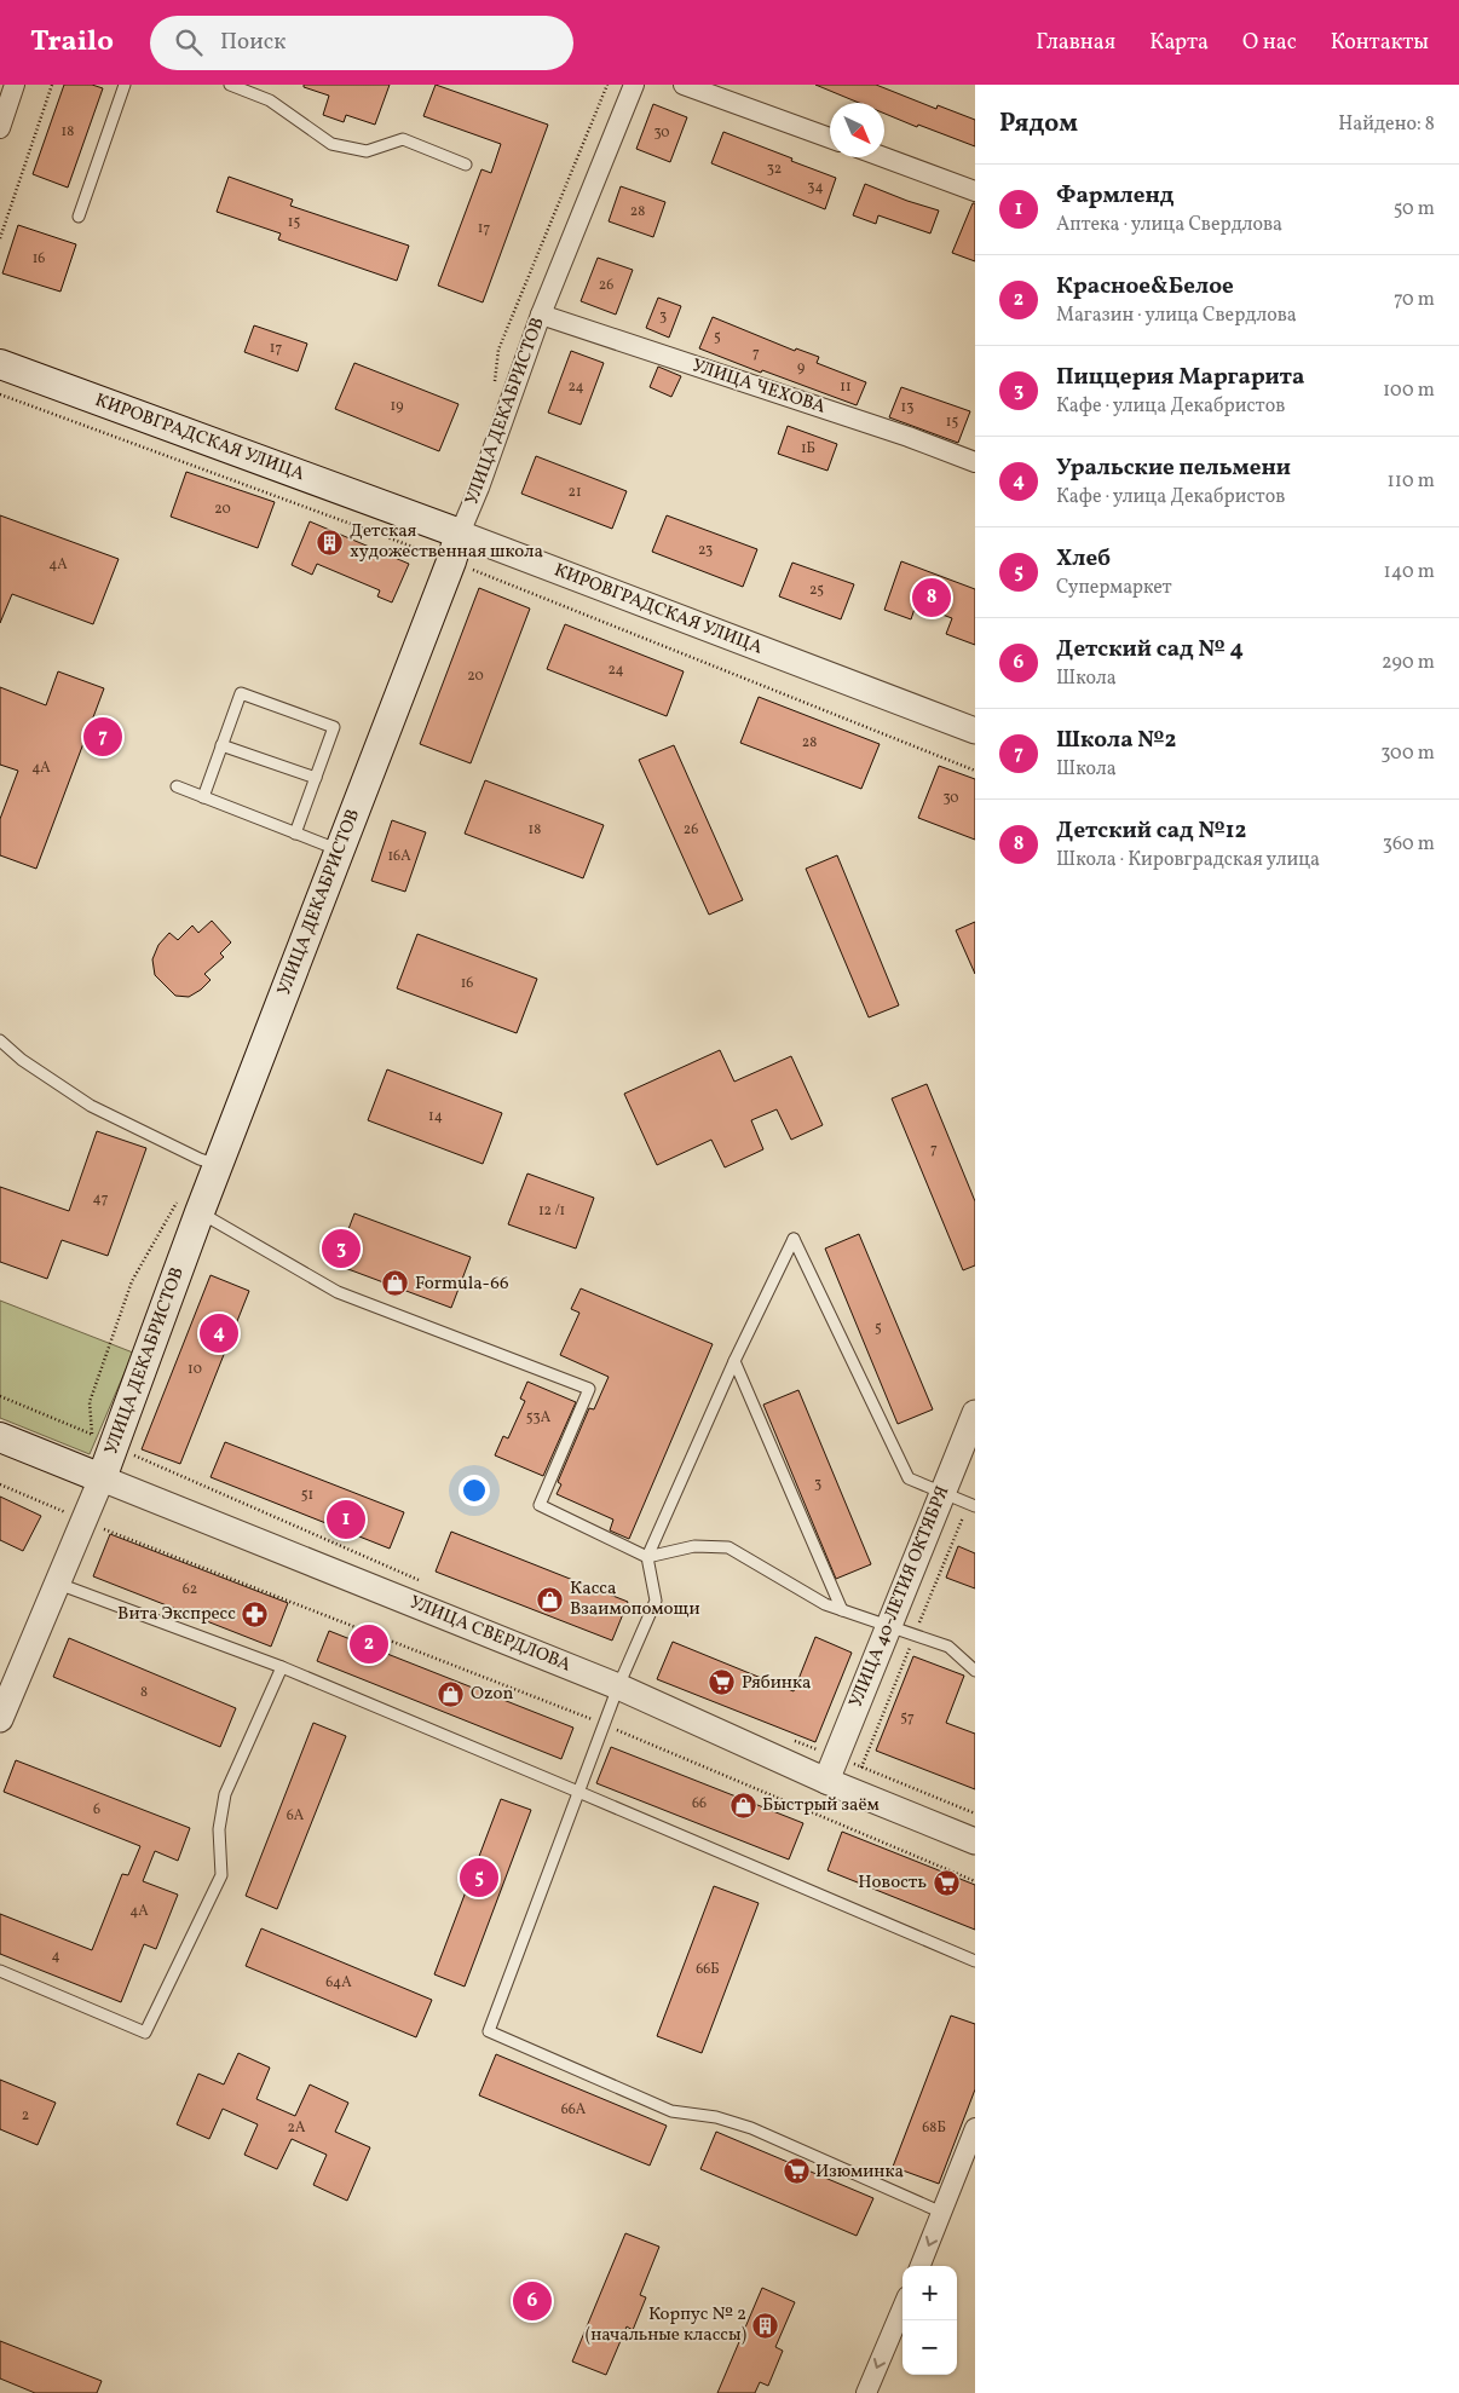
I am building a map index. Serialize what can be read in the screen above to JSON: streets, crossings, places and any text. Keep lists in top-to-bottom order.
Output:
{
  "streets": {
    "main road": ["УЛИЦА ДЕКАБРИСТОВ", "КИРОВГРАДСКАЯ УЛИЦА", "УЛИЦА СВЕРДЛОВА"],
    "street": ["УЛИЦА ЧЕХОВА", "УЛИЦА 40-ЛЕТИЯ ОКТЯБРЯ"]
  },
  "crossings": [
    ["УЛИЦА ЧЕХОВА", "УЛИЦА ДЕКАБРИСТОВ"],
    ["УЛИЦА ДЕКАБРИСТОВ", "КИРОВГРАДСКАЯ УЛИЦА"],
    ["УЛИЦА ДЕКАБРИСТОВ", "УЛИЦА СВЕРДЛОВА"],
    ["УЛИЦА 40-ЛЕТИЯ ОКТЯБРЯ", "УЛИЦА СВЕРДЛОВА"]
  ],
  "places": {
    "building": ["Детская художественная школа", "Корпус № 2 (начальные классы)"],
    "shop": [
      "Formula-66",
      "Касса Взаимопомощи",
      "Ozon",
      "Быстрый заём"
    ],
    "pharmacy": ["Вита Экспресс"],
    "supermarket": ["Рябинка", "Новость", "Изюминка"]
  },
  "house_numbers": [
    "18",
    "30",
    "32",
    "34",
    "28",
    "15",
    "17",
    "16",
    "26",
    "3",
    "5",
    "17",
    "7",
    "9",
    "24",
    "11",
    "19",
    "13",
    "15",
    "1Б",
    "21",
    "20",
    "23",
    "4А",
    "25",
    "24",
    "20",
    "28",
    "4А",
    "30",
    "18",
    "26",
    "16А",
    "16",
    "14",
    "7",
    "47",
    "12 /1",
    "5",
    "10",
    "53А",
    "3",
    "51",
    "62",
    "8",
    "57",
    "66",
    "6",
    "6А",
    "4А",
    "4",
    "66Б",
    "64А",
    "66А",
    "2",
    "2А",
    "68Б"
  ],
  "north": "bottom right",
  "page": {
    "header": "Trailo",
    "search": "Поиск",
    "nav": [
      "Главная",
      "Карта",
      "О нас",
      "Контакты"
    ],
    "heading": ["Рядом", "Найдено: 8"],
    "list": [
      {
        "mark": "1",
        "name": "Фармленд",
        "note": "Аптека · улица Свердлова",
        "value": "50 m"
      },
      {
        "mark": "2",
        "name": "Красное&Белое",
        "note": "Магазин · улица Свердлова",
        "value": "70 m"
      },
      {
        "mark": "3",
        "name": "Пиццерия Маргарита",
        "note": "Кафе · улица Декабристов",
        "value": "100 m"
      },
      {
        "mark": "4",
        "name": "Уральские пельмени",
        "note": "Кафе · улица Декабристов",
        "value": "110 m"
      },
      {
        "mark": "5",
        "name": "Хлеб",
        "note": "Супермаркет",
        "value": "140 m"
      },
      {
        "mark": "6",
        "name": "Детский сад № 4",
        "note": "Школа",
        "value": "290 m"
      },
      {
        "mark": "7",
        "name": "Школа №2",
        "note": "Школа",
        "value": "300 m"
      },
      {
        "mark": "8",
        "name": "Детский сад №12",
        "note": "Школа · Кировградская улица",
        "value": "360 m"
      }
    ],
    "pins": [
      "8",
      "7",
      "3",
      "4",
      "1",
      "2",
      "5",
      "6"
    ],
    "map_buttons": ["+", "−"]
  }
}
